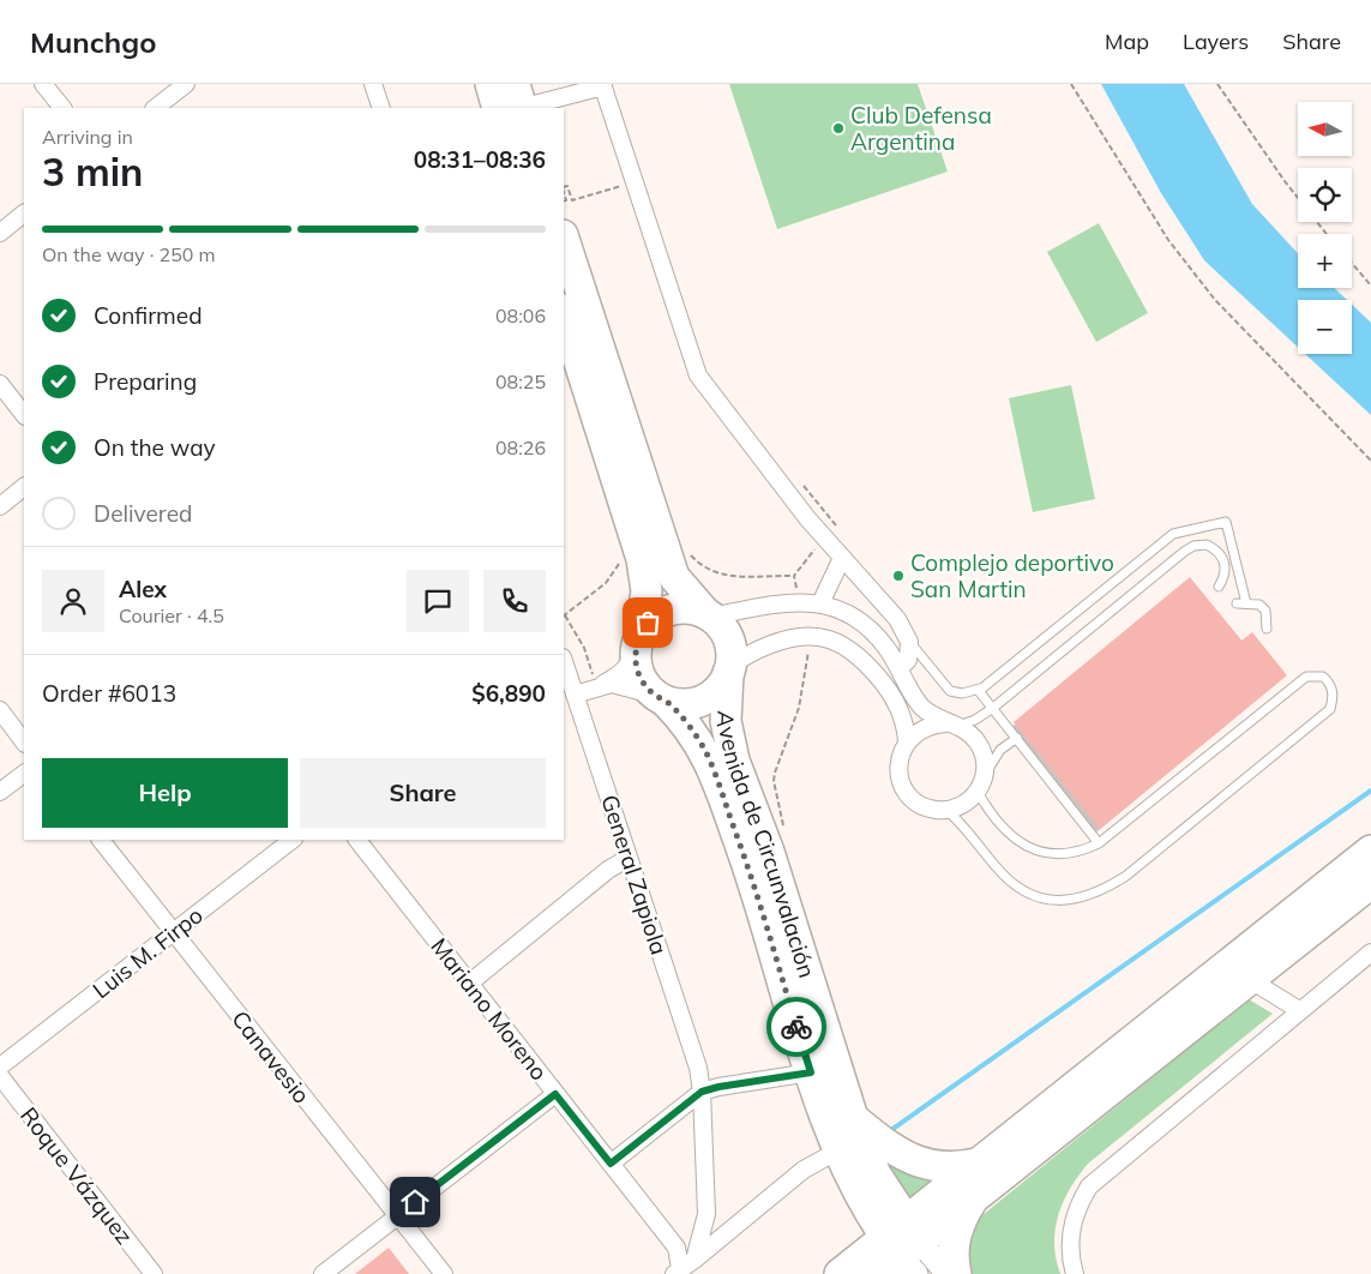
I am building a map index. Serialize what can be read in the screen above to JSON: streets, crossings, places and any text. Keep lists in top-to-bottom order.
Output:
{
  "streets": {
    "highway": ["Avenida de Circunvalación"],
    "street": [
      "General Zapiola",
      "Luis M. Firpo",
      "Mariano Moreno",
      "Canavesio",
      "Roque Vázquez"
    ]
  },
  "crossings": [
    ["General Zapiola", "Mariano Moreno"],
    ["Luis M. Firpo", "Canavesio"]
  ],
  "places": ["Club Defensa Argentina", "Complejo deportivo San Martin"],
  "north": "left",
  "page": {
    "header": "Munchgo",
    "nav": ["Map", "Layers", "Share"],
    "map_buttons": ["+", "−"],
    "heading": ["3 min", "Arriving in", "08:31–08:36"],
    "panel": [
      "Alex",
      "Courier · 4.5",
      "Order #6013",
      "$6,890"
    ],
    "bar": "On the way · 250 m",
    "list": [
      ["Confirmed", "08:06"],
      ["Preparing", "08:25"],
      ["On the way", "08:26"],
      "Delivered"
    ],
    "buttons": ["Help", "Share"]
  }
}
